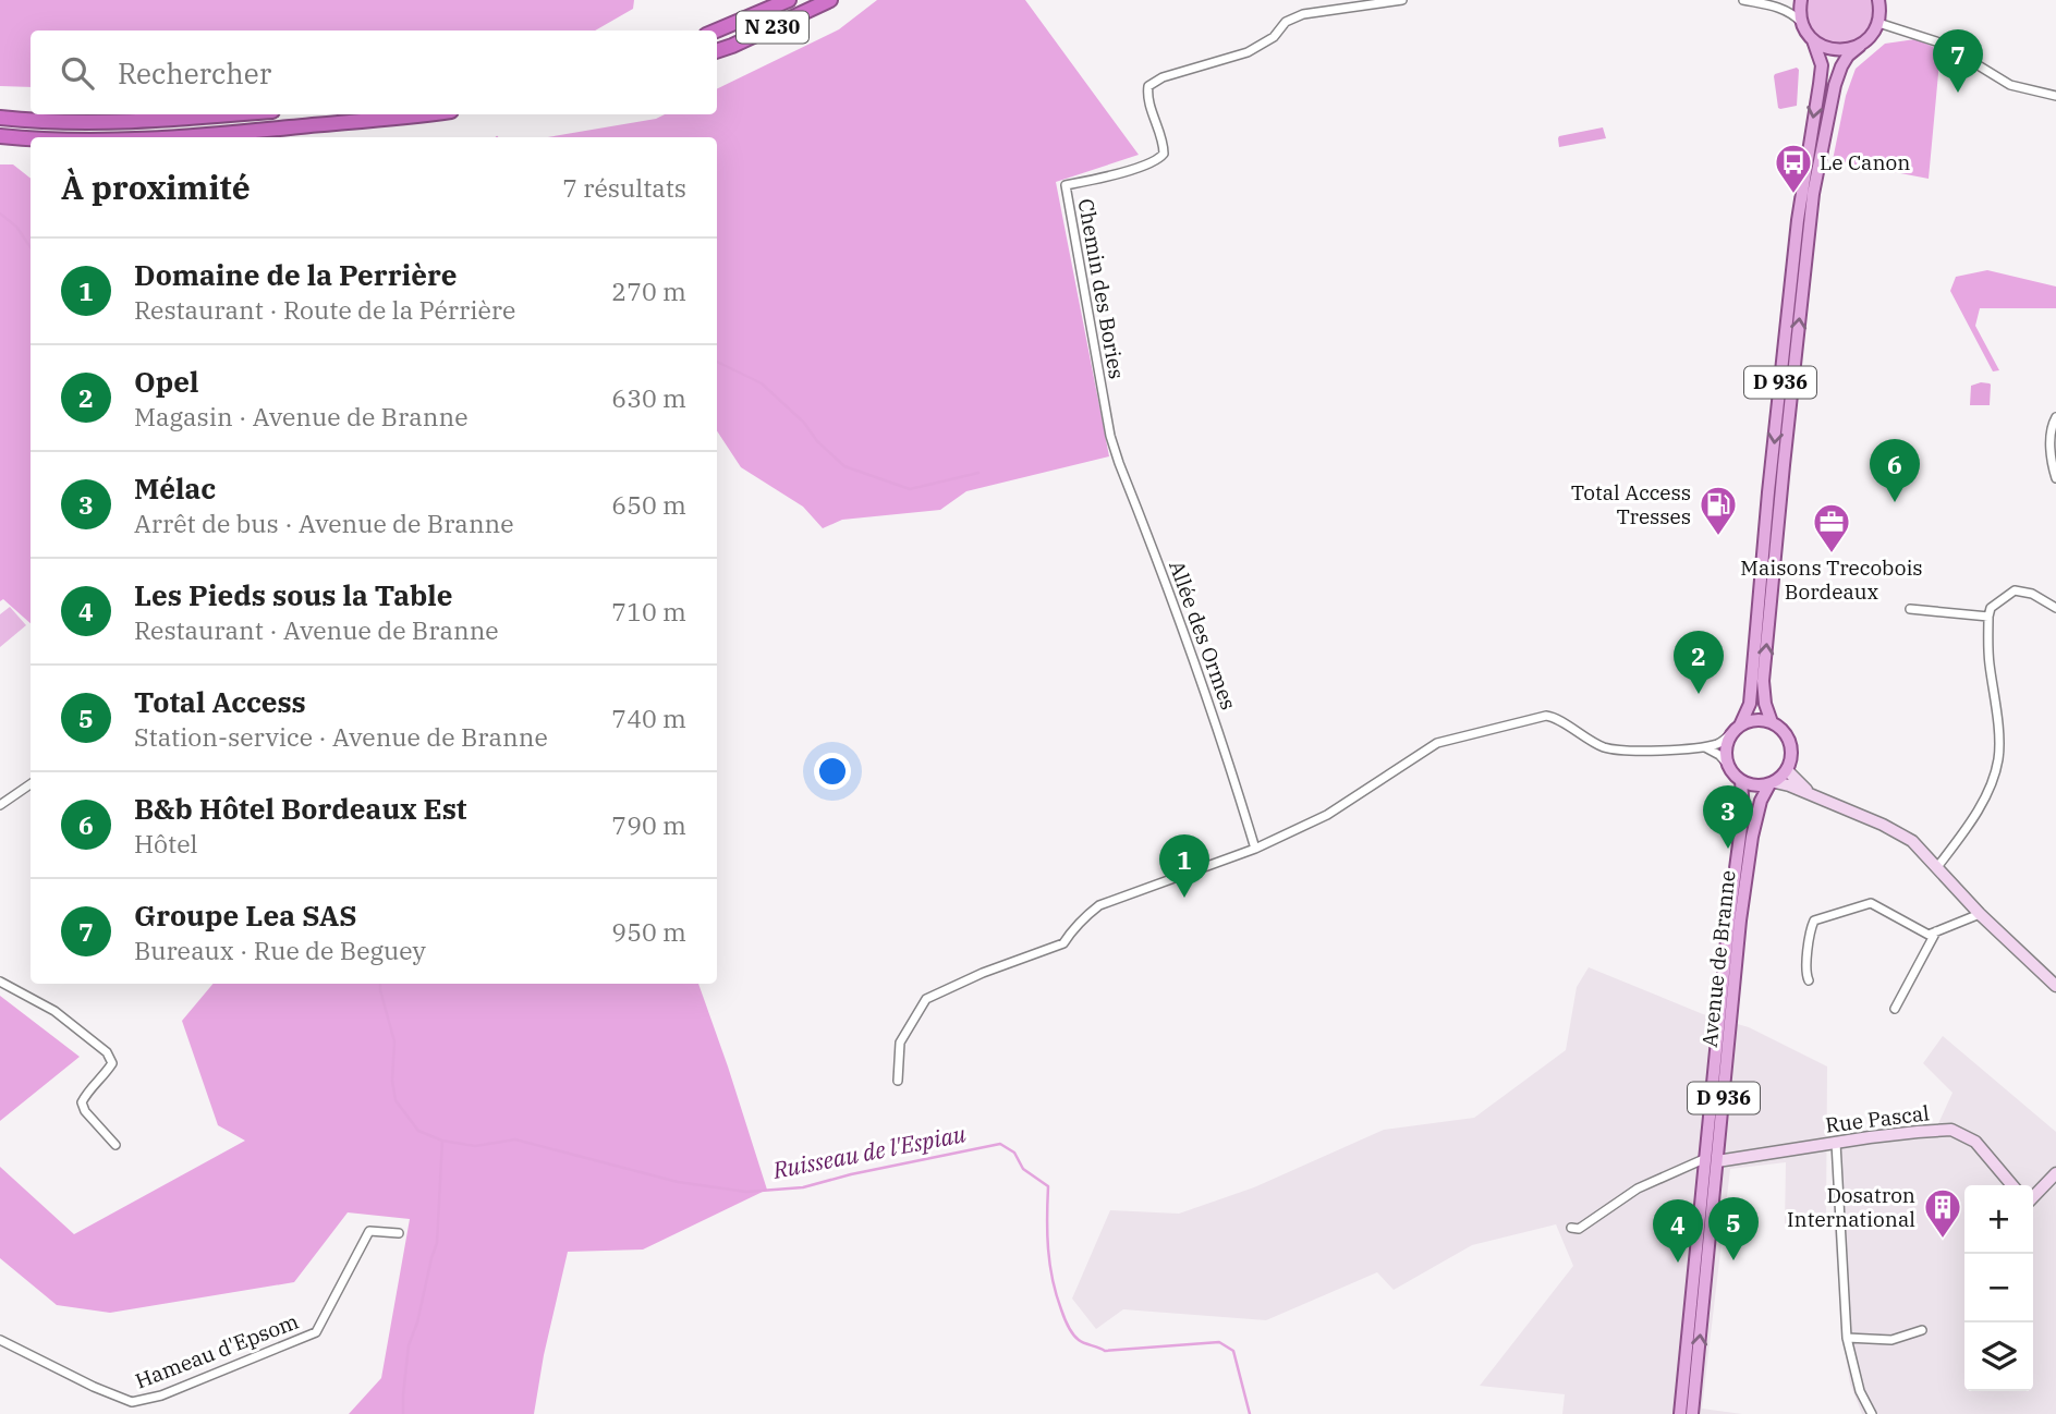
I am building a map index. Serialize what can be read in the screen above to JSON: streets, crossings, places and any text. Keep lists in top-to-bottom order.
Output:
{
  "streets": {
    "highway": ["N 230"],
    "main road": ["D 936", "Avenue de Branne"],
    "street": [
      "Chemin des Bories",
      "Allée des Ormes",
      "Rue Pascal",
      "Hameau d'Epsom"
    ]
  },
  "crossings": [
    ["Chemin des Bories", "Allée des Ormes"],
    ["D 936", "Avenue de Branne"],
    ["Avenue de Branne", "Rue Pascal"]
  ],
  "water": ["Ruisseau de l'Espiau"],
  "places": {
    "bus stop": ["Le Canon"],
    "fuel station": ["Total Access Tresses"],
    "office": ["Maisons Trecobois Bordeaux"],
    "building": ["Dosatron International"]
  },
  "page": {
    "pins": [
      "7",
      "6",
      "2",
      "3",
      "1",
      "5",
      "4"
    ],
    "search": "Rechercher",
    "heading": ["À proximité", "7 résultats"],
    "list": [
      {
        "mark": "1",
        "name": "Domaine de la Perrière",
        "note": "Restaurant · Route de la Pérrière",
        "value": "270 m"
      },
      {
        "mark": "2",
        "name": "Opel",
        "note": "Magasin · Avenue de Branne",
        "value": "630 m"
      },
      {
        "mark": "3",
        "name": "Mélac",
        "note": "Arrêt de bus · Avenue de Branne",
        "value": "650 m"
      },
      {
        "mark": "4",
        "name": "Les Pieds sous la Table",
        "note": "Restaurant · Avenue de Branne",
        "value": "710 m"
      },
      {
        "mark": "5",
        "name": "Total Access",
        "note": "Station-service · Avenue de Branne",
        "value": "740 m"
      },
      {
        "mark": "6",
        "name": "B&b Hôtel Bordeaux Est",
        "note": "Hôtel",
        "value": "790 m"
      },
      {
        "mark": "7",
        "name": "Groupe Lea SAS",
        "note": "Bureaux · Rue de Beguey",
        "value": "950 m"
      }
    ],
    "map_buttons": ["+", "−"]
  }
}
